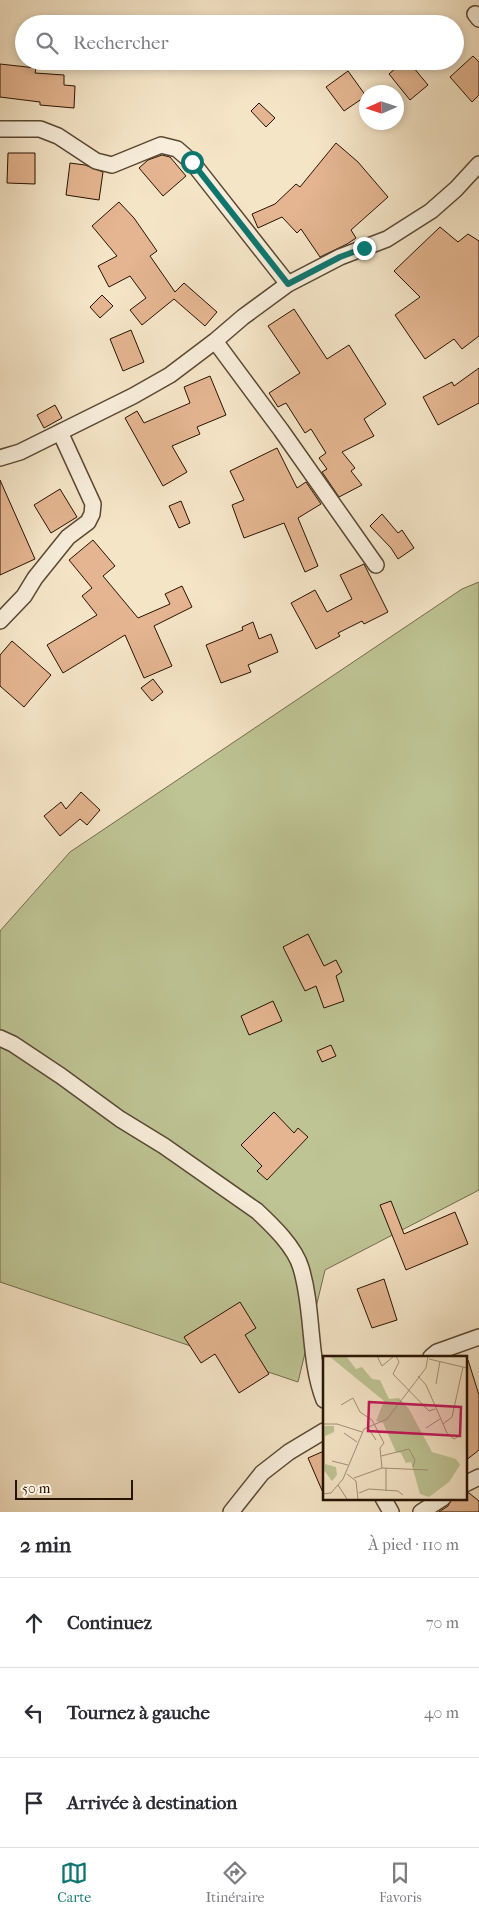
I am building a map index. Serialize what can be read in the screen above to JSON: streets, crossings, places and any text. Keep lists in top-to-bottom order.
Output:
{
  "scale_bar": "50 m",
  "north": "left",
  "page": {
    "search": "Rechercher",
    "scale": "50 m",
    "heading": ["2 min", "À pied · 110 m"],
    "list": [
      ["Continuez", "70 m"],
      ["Tournez à gauche", "40 m"],
      "Arrivée à destination"
    ],
    "nav": ["Carte", "Itinéraire", "Favoris"]
  }
}
